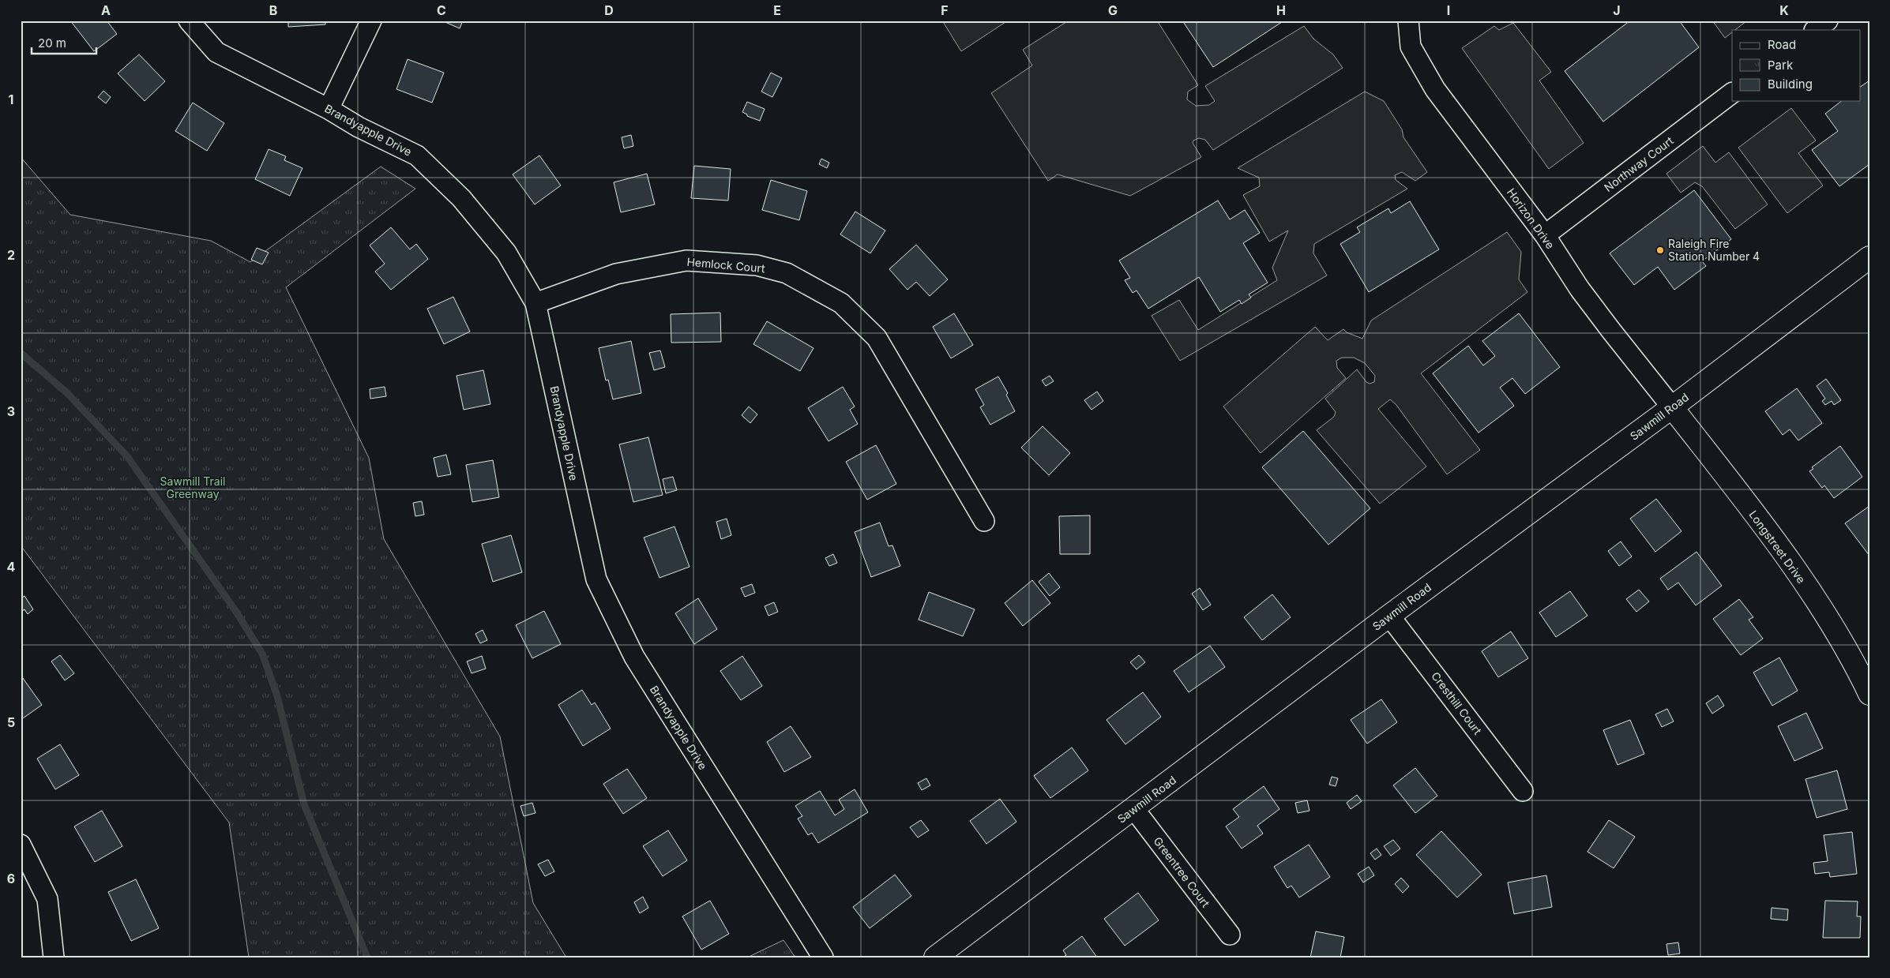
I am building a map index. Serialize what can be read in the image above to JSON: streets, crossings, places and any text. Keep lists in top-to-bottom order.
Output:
{
  "streets": {
    "street": [
      "Brandyapple Drive",
      "Northway Court",
      "Horizon Drive",
      "Hemlock Court",
      "Sawmill Road",
      "Longstreet Drive",
      "Cresthill Court",
      "Greentree Court"
    ]
  },
  "crossings": [
    ["Brandyapple Drive", "Hemlock Court"],
    ["Northway Court", "Horizon Drive"],
    ["Horizon Drive", "Sawmill Road"],
    ["Horizon Drive", "Longstreet Drive"],
    ["Sawmill Road", "Longstreet Drive"],
    ["Sawmill Road", "Cresthill Court"],
    ["Sawmill Road", "Greentree Court"]
  ],
  "parks": ["Sawmill Trail Greenway"],
  "places": ["Raleigh Fire Station Number 4"],
  "legend": ["Road", "Park", "Building"],
  "scale_bar": "20 m",
  "grid": {
    "columns": [
      "A",
      "B",
      "C",
      "D",
      "E",
      "F",
      "G",
      "H",
      "I",
      "J",
      "K"
    ],
    "rows": [
      "1",
      "2",
      "3",
      "4",
      "5",
      "6"
    ]
  }
}
